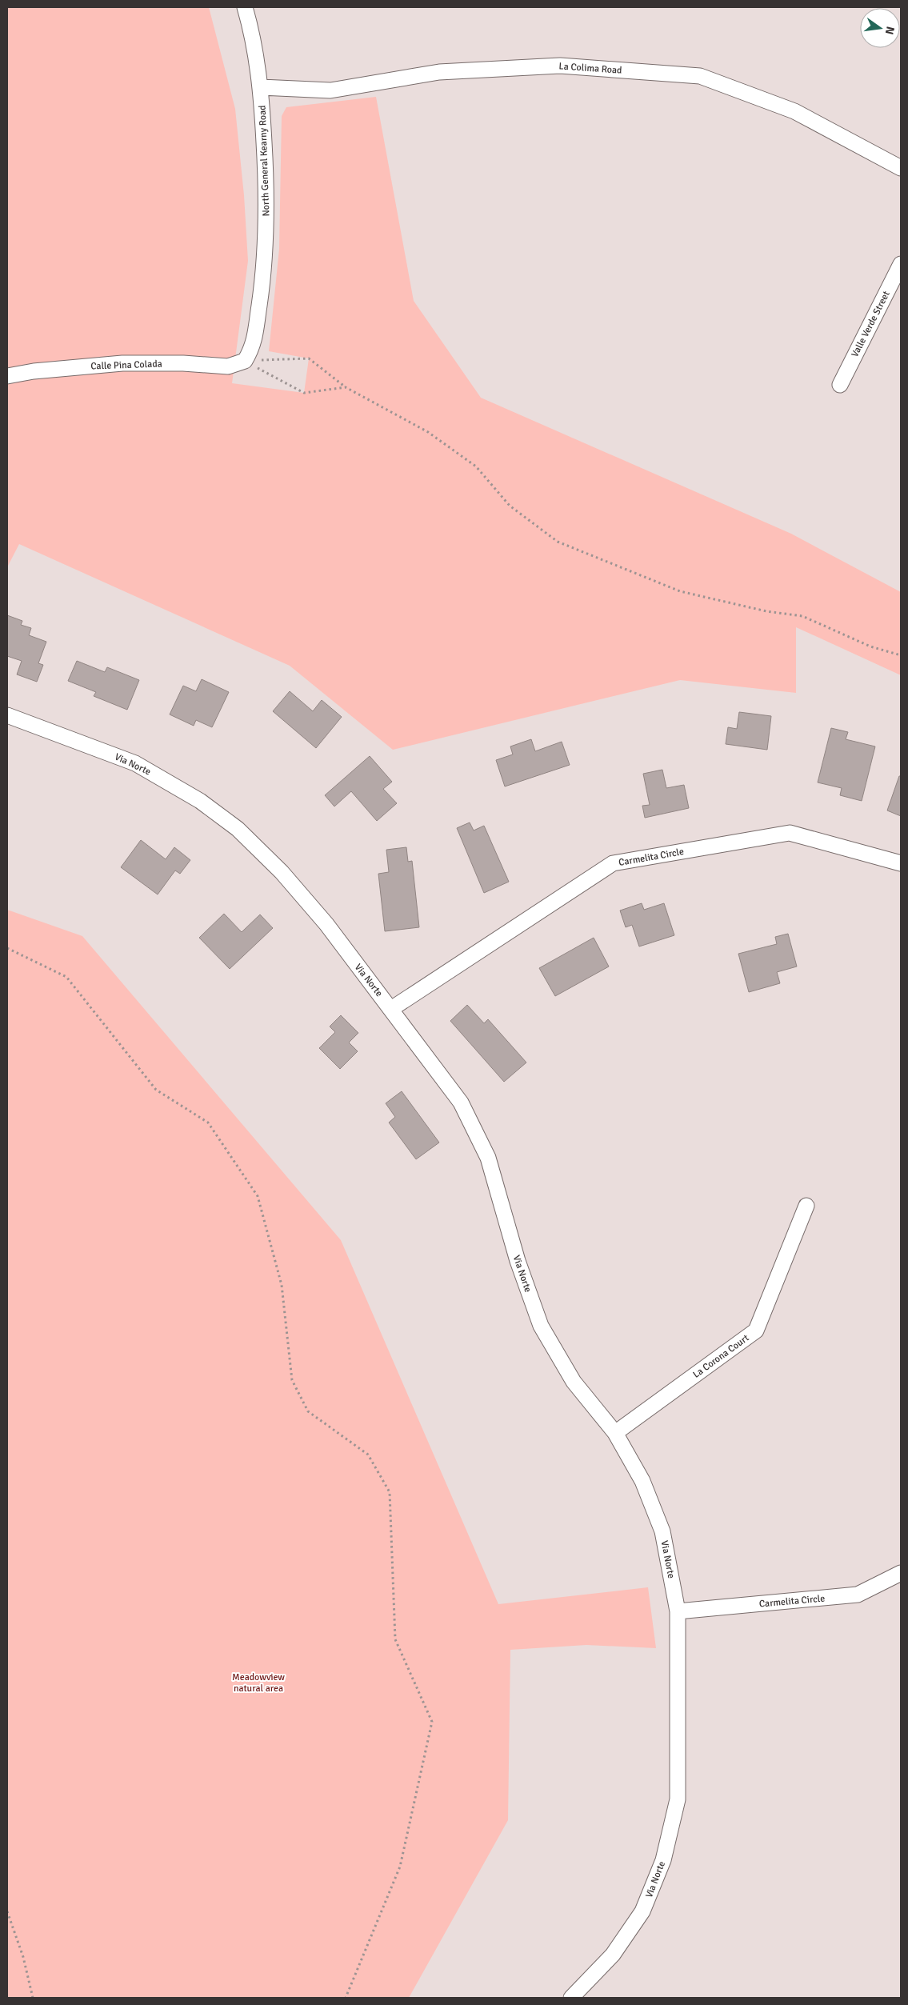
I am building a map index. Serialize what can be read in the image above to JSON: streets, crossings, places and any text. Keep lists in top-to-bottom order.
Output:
{
  "streets": {
    "street": [
      "La Colima Road",
      "North General Kearny Road",
      "Valle Verde Street",
      "Calle Pina Colada",
      "Via Norte",
      "Carmelita Circle",
      "La Corona Court"
    ]
  },
  "crossings": [
    ["La Colima Road", "North General Kearny Road"],
    ["North General Kearny Road", "Calle Pina Colada"],
    ["Via Norte", "Carmelita Circle"],
    ["Via Norte", "La Corona Court"]
  ],
  "parks": ["Meadowview natural area"],
  "north": "right"
}
